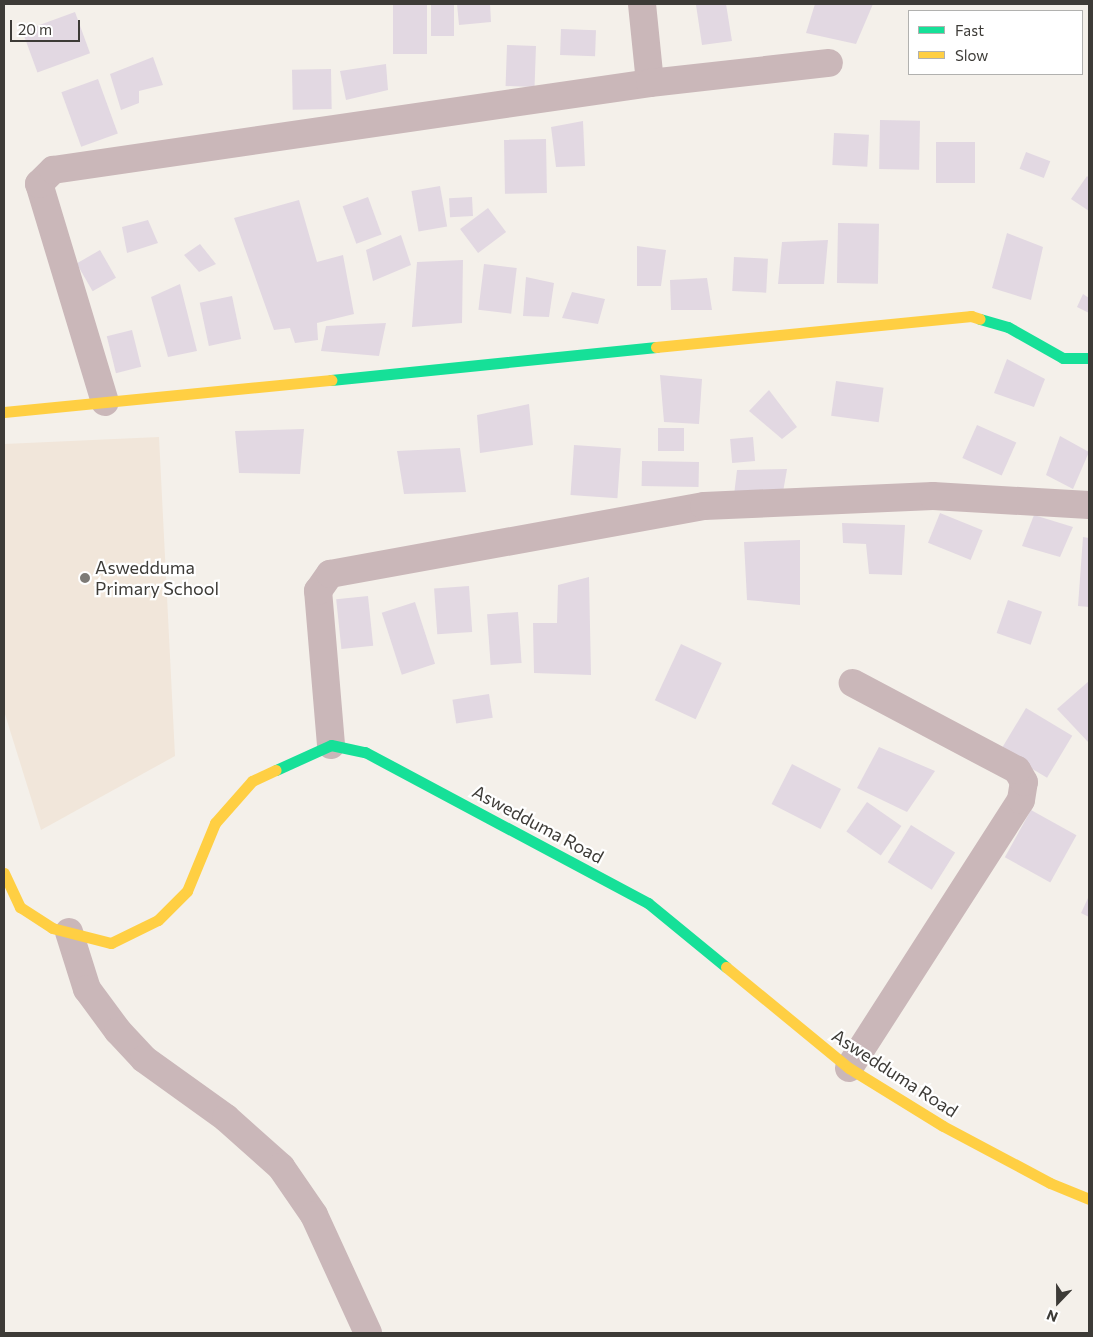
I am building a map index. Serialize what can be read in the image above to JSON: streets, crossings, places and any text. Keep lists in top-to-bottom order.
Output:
{
  "streets": {
    "street": ["Aswedduma Road"]
  },
  "places": ["Aswedduma Primary School"],
  "legend": ["Fast", "Slow"],
  "scale_bar": "20 m",
  "north": "bottom"
}
